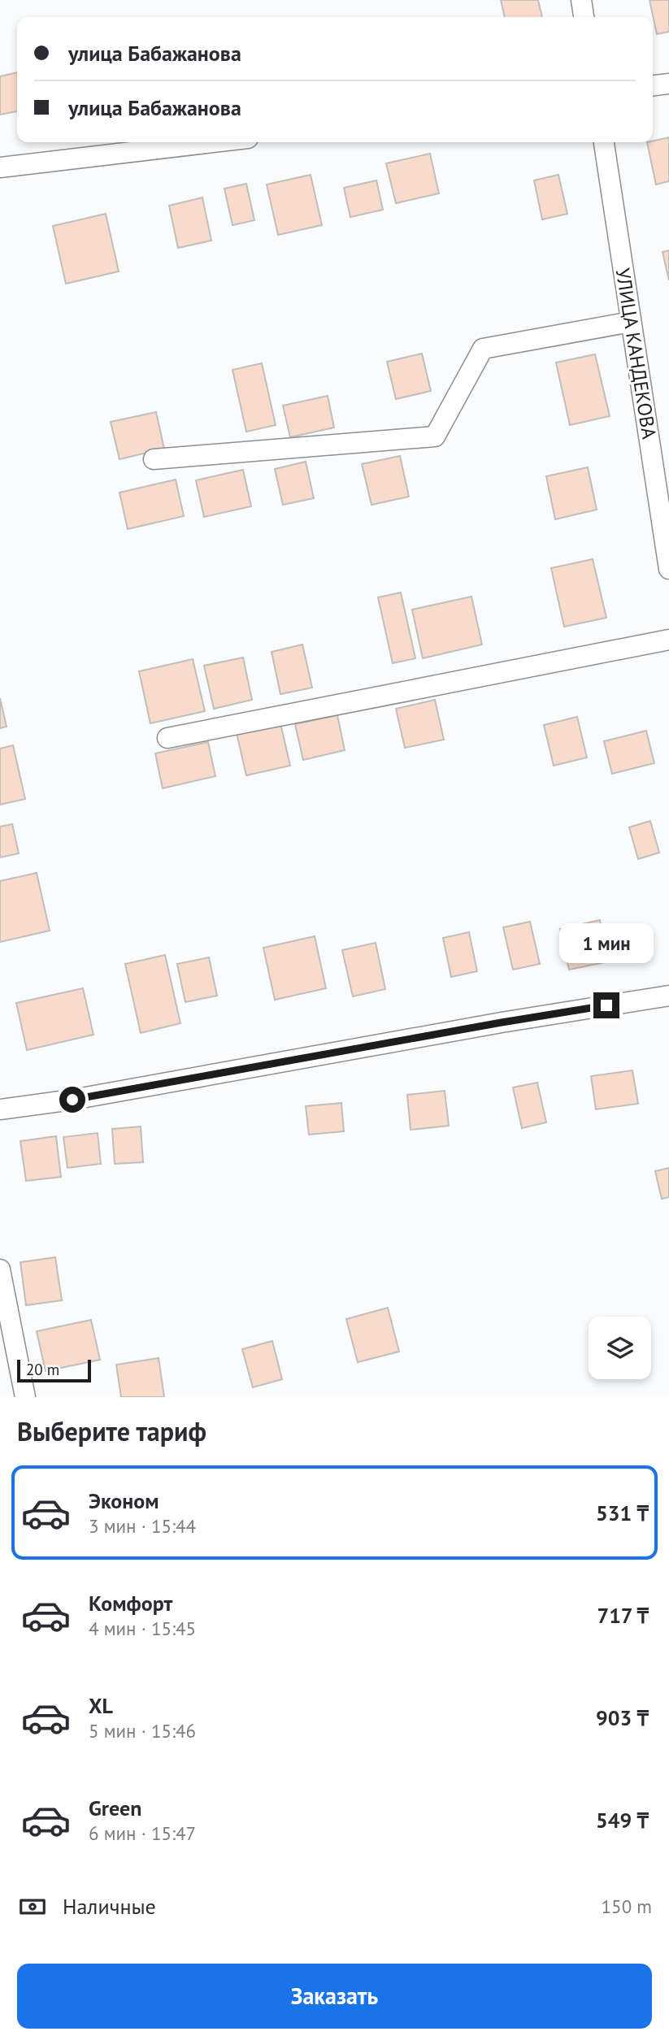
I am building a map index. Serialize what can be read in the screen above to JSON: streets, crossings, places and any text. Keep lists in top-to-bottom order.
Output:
{
  "streets": {
    "street": ["УЛИЦА КАНДЕКОВА"]
  },
  "scale_bar": "20 m",
  "page": {
    "banner": ["улица Бабажанова", "улица Бабажанова"],
    "bubble": "1 мин",
    "scale": "20 m",
    "heading": "Выберите тариф",
    "list": [
      {
        "name": "Эконом",
        "note": "3 мин · 15:44",
        "value": "531 ₸"
      },
      {
        "name": "Комфорт",
        "note": "4 мин · 15:45",
        "value": "717 ₸"
      },
      {
        "name": "XL",
        "note": "5 мин · 15:46",
        "value": "903 ₸"
      },
      {
        "name": "Green",
        "note": "6 мин · 15:47",
        "value": "549 ₸"
      }
    ],
    "pay": ["Наличные", "150 m"],
    "buttons": "Заказать"
  }
}
